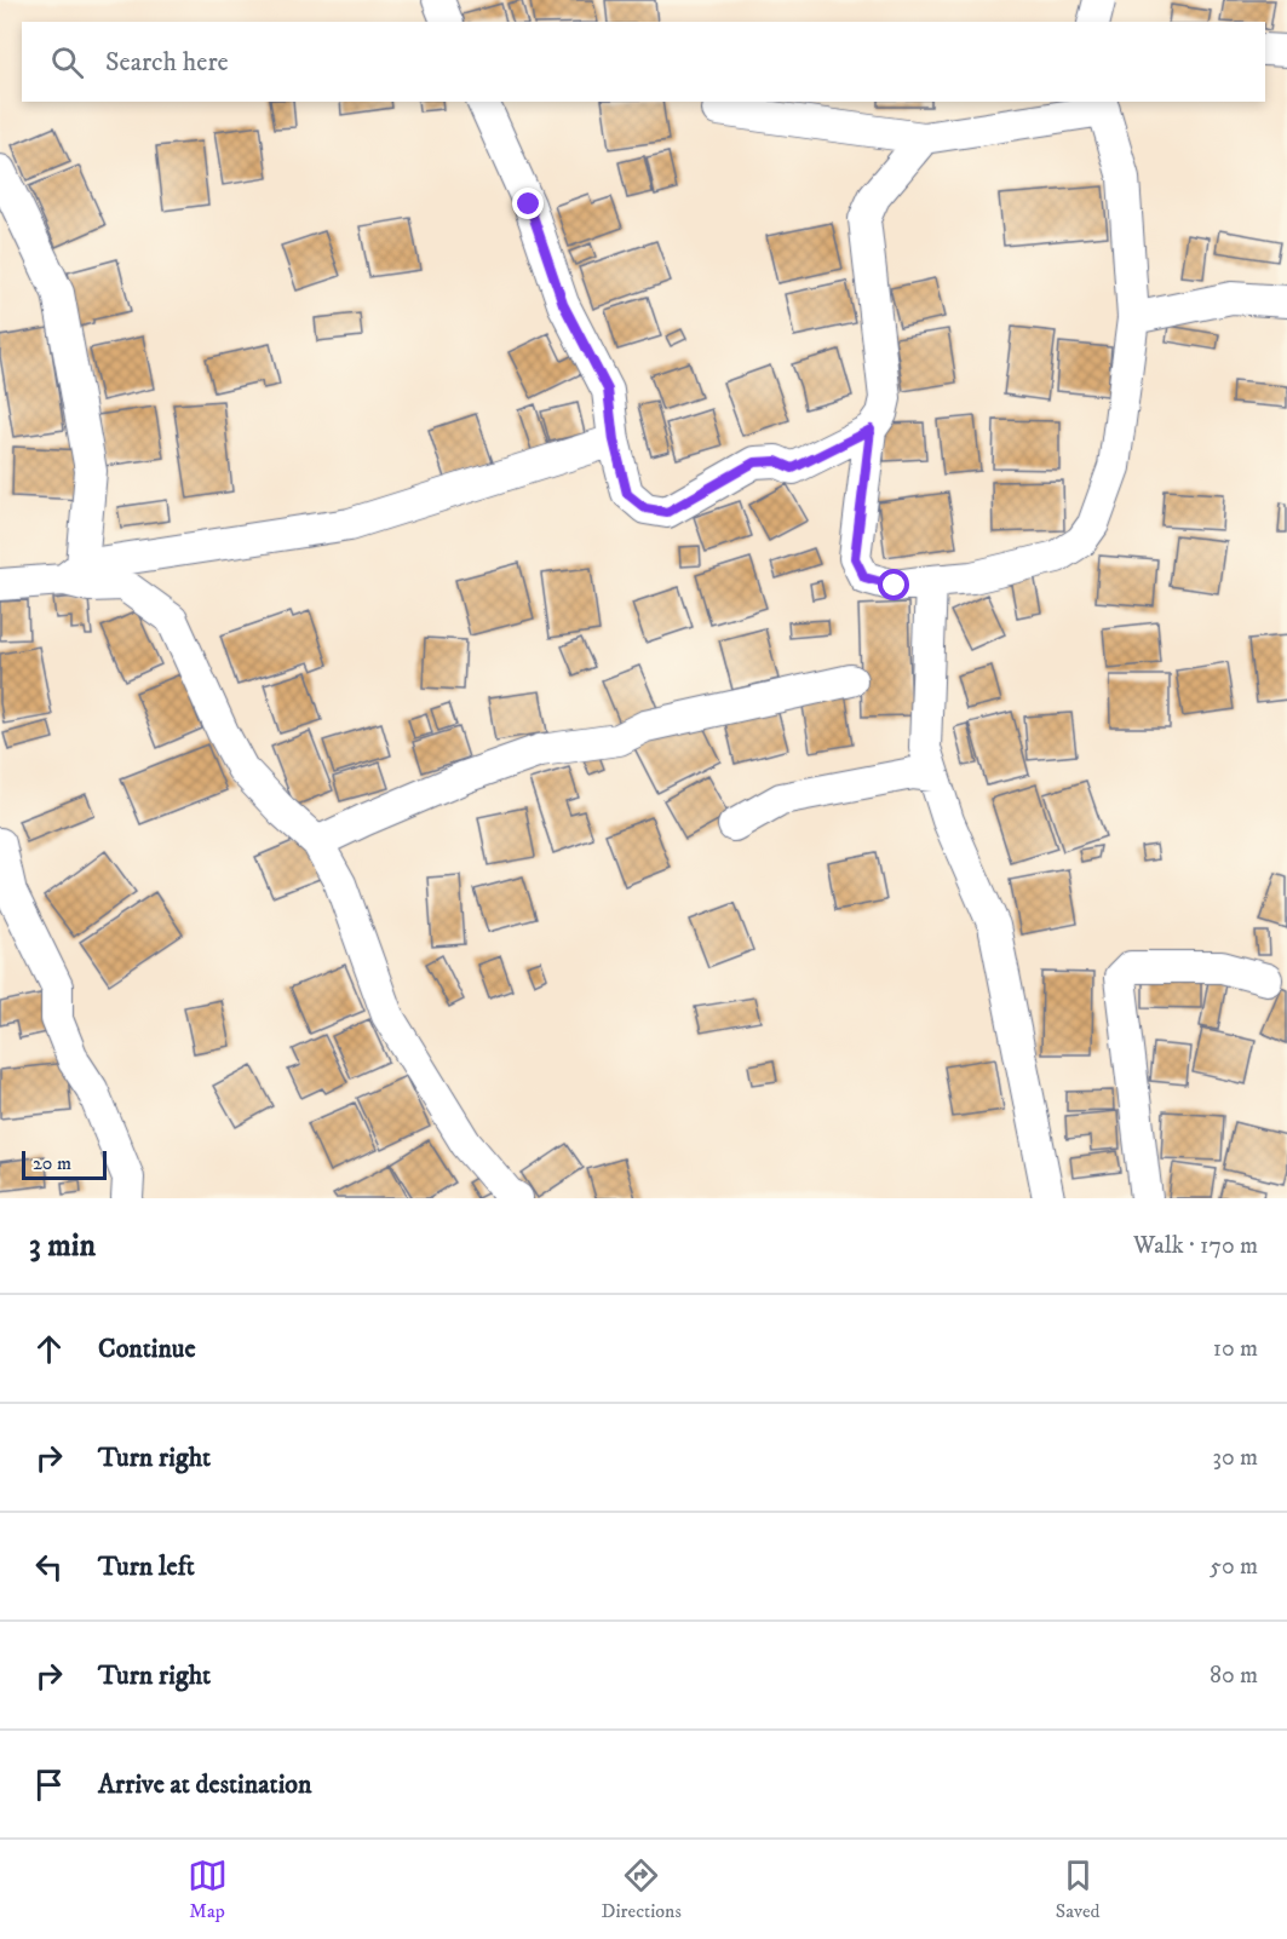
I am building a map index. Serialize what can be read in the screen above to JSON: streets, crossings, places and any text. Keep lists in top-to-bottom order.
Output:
{
  "scale_bar": "20 m",
  "page": {
    "search": "Search here",
    "scale": "20 m",
    "heading": ["3 min", "Walk · 170 m"],
    "list": [
      ["Continue", "10 m"],
      ["Turn right", "30 m"],
      ["Turn left", "50 m"],
      ["Turn right", "80 m"],
      "Arrive at destination"
    ],
    "nav": ["Map", "Directions", "Saved"]
  }
}
